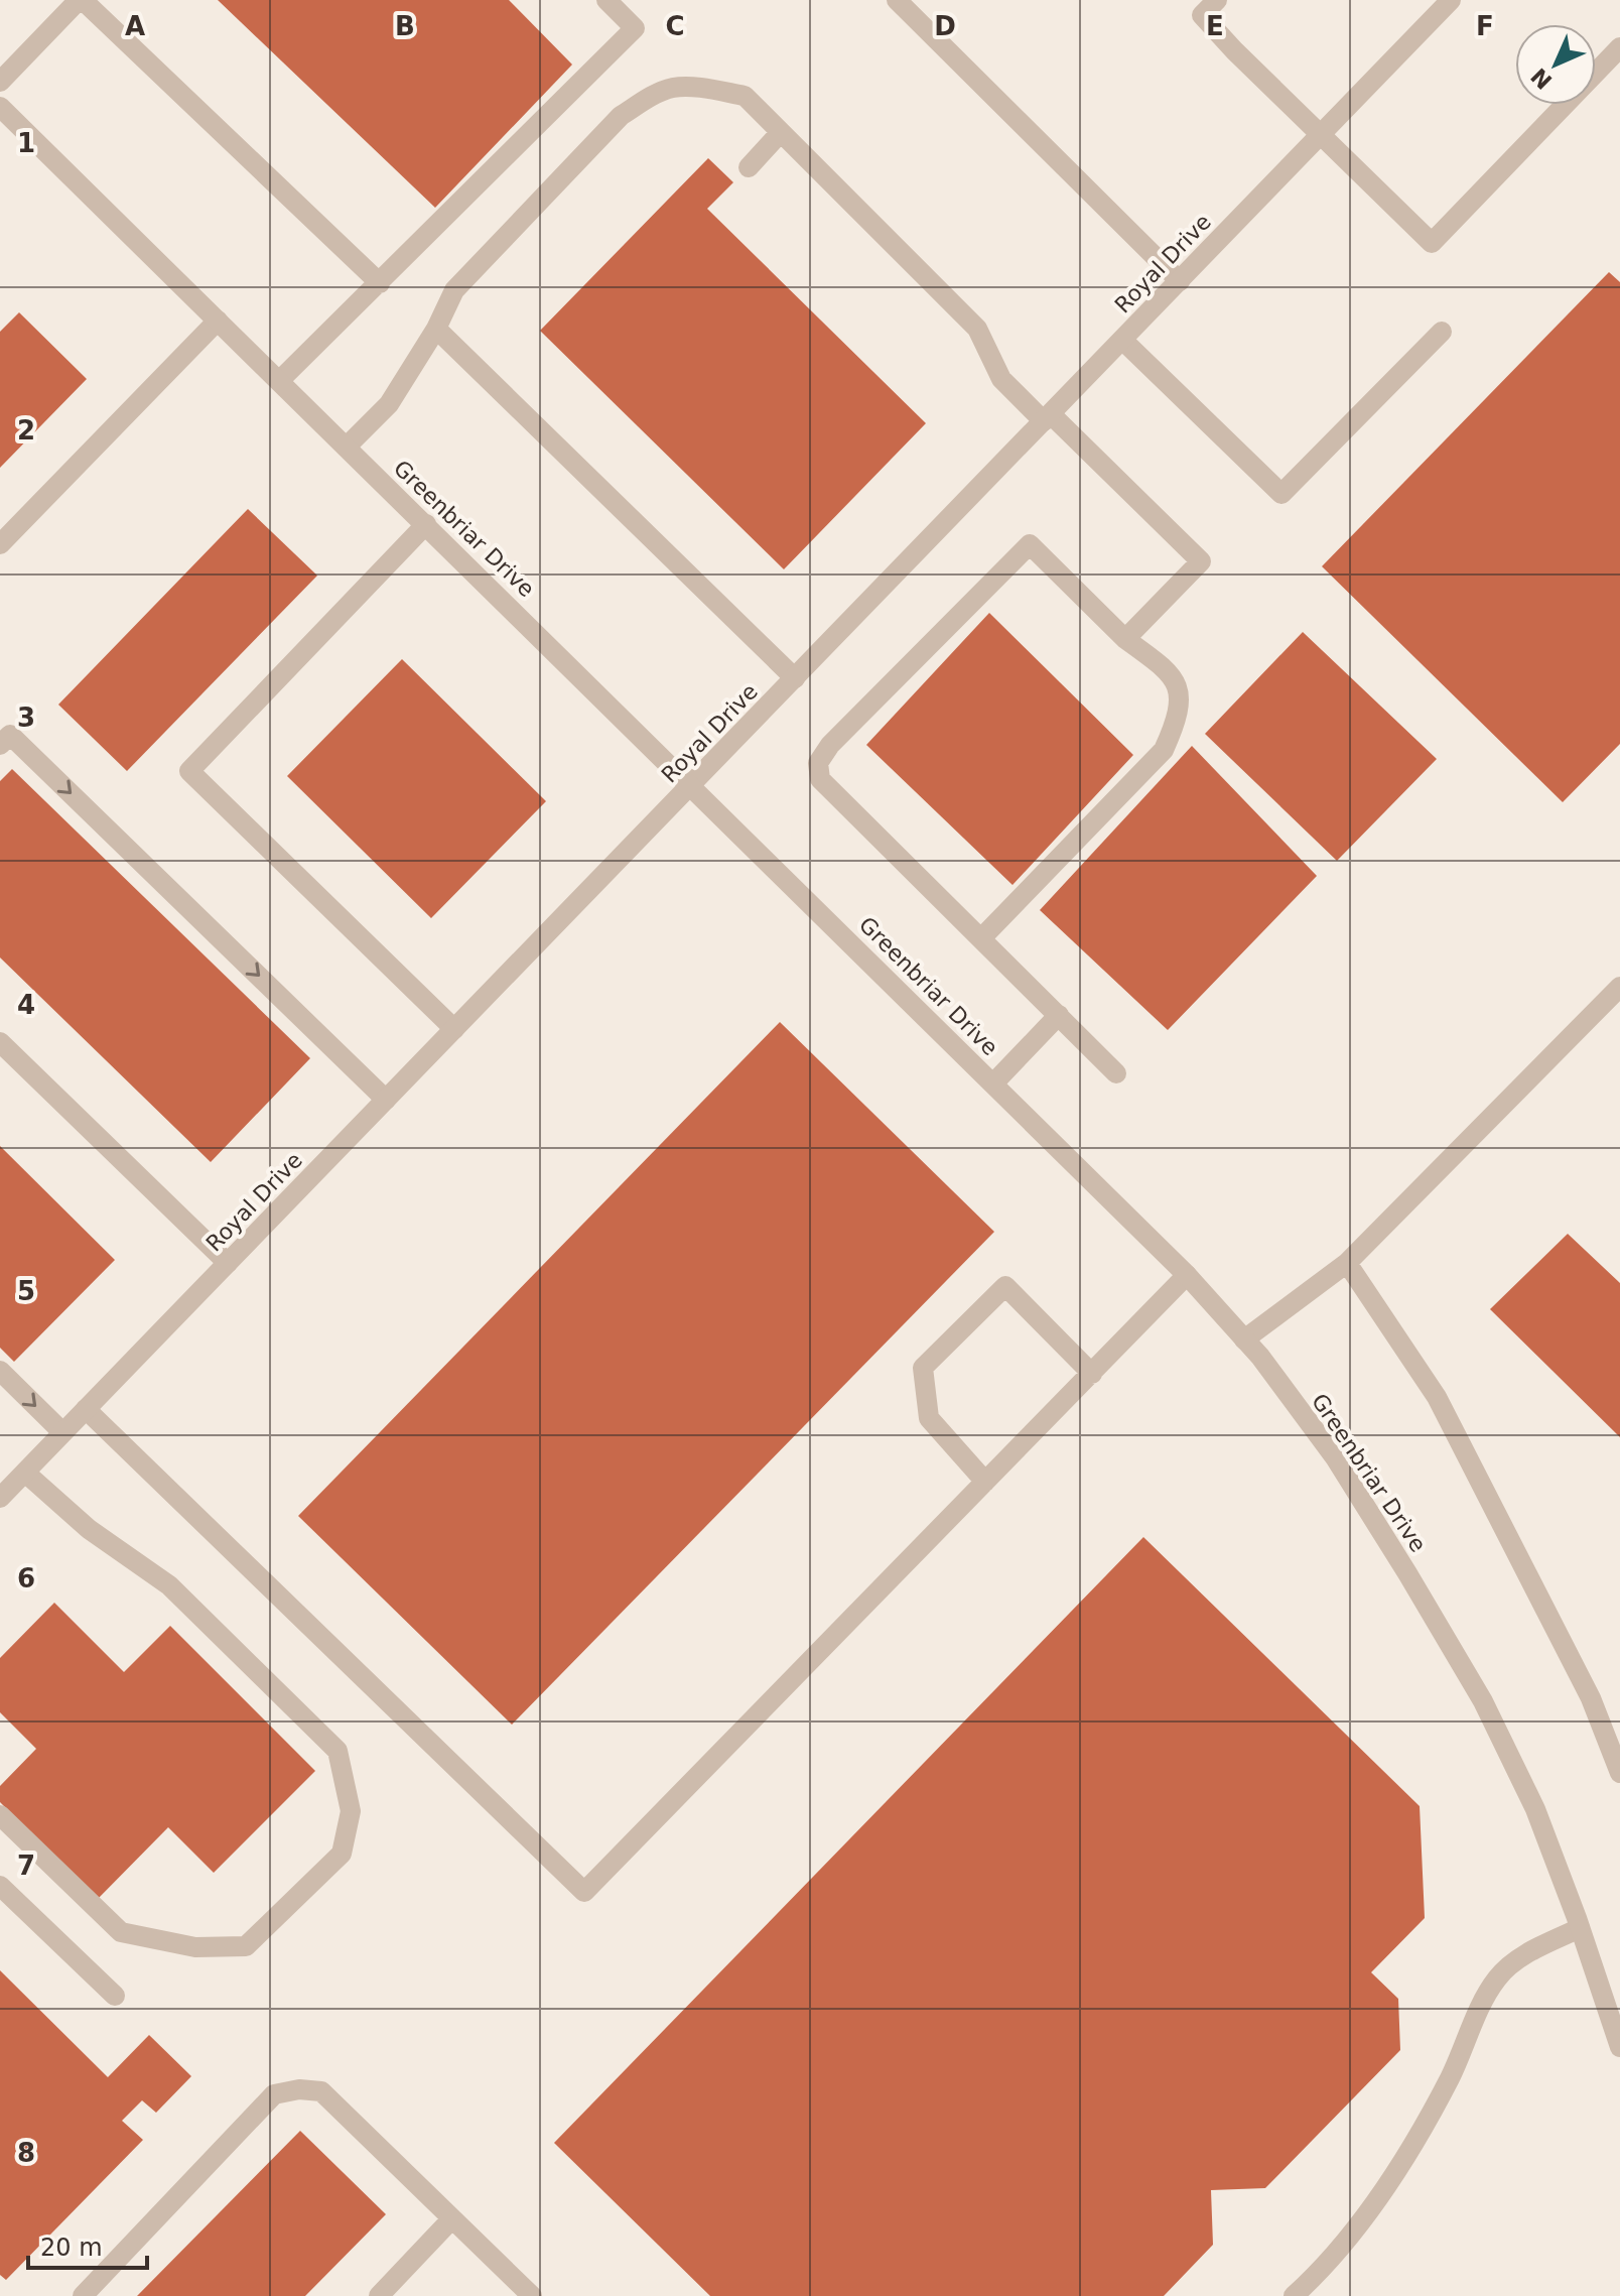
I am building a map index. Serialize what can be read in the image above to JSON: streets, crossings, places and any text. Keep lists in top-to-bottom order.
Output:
{
  "streets": {
    "street": ["Royal Drive", "Greenbriar Drive"]
  },
  "crossings": [
    ["Royal Drive", "Greenbriar Drive"]
  ],
  "scale_bar": "20 m",
  "north": "bottom left",
  "grid": {
    "columns": [
      "A",
      "B",
      "C",
      "D",
      "E",
      "F"
    ],
    "rows": [
      "1",
      "2",
      "3",
      "4",
      "5",
      "6",
      "7",
      "8"
    ]
  }
}
